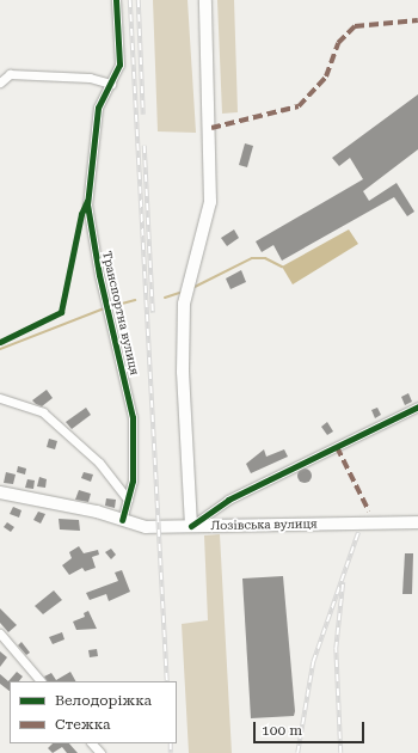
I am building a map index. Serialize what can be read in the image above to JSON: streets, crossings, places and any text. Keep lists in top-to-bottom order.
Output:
{
  "streets": {
    "main road": ["Лозівська вулиця"],
    "street": ["Транспортна вулиця"]
  },
  "crossings": [
    ["Транспортна вулиця", "Лозівська вулиця"]
  ],
  "legend": ["Велодоріжка", "Стежка"],
  "scale_bar": "100 m"
}
